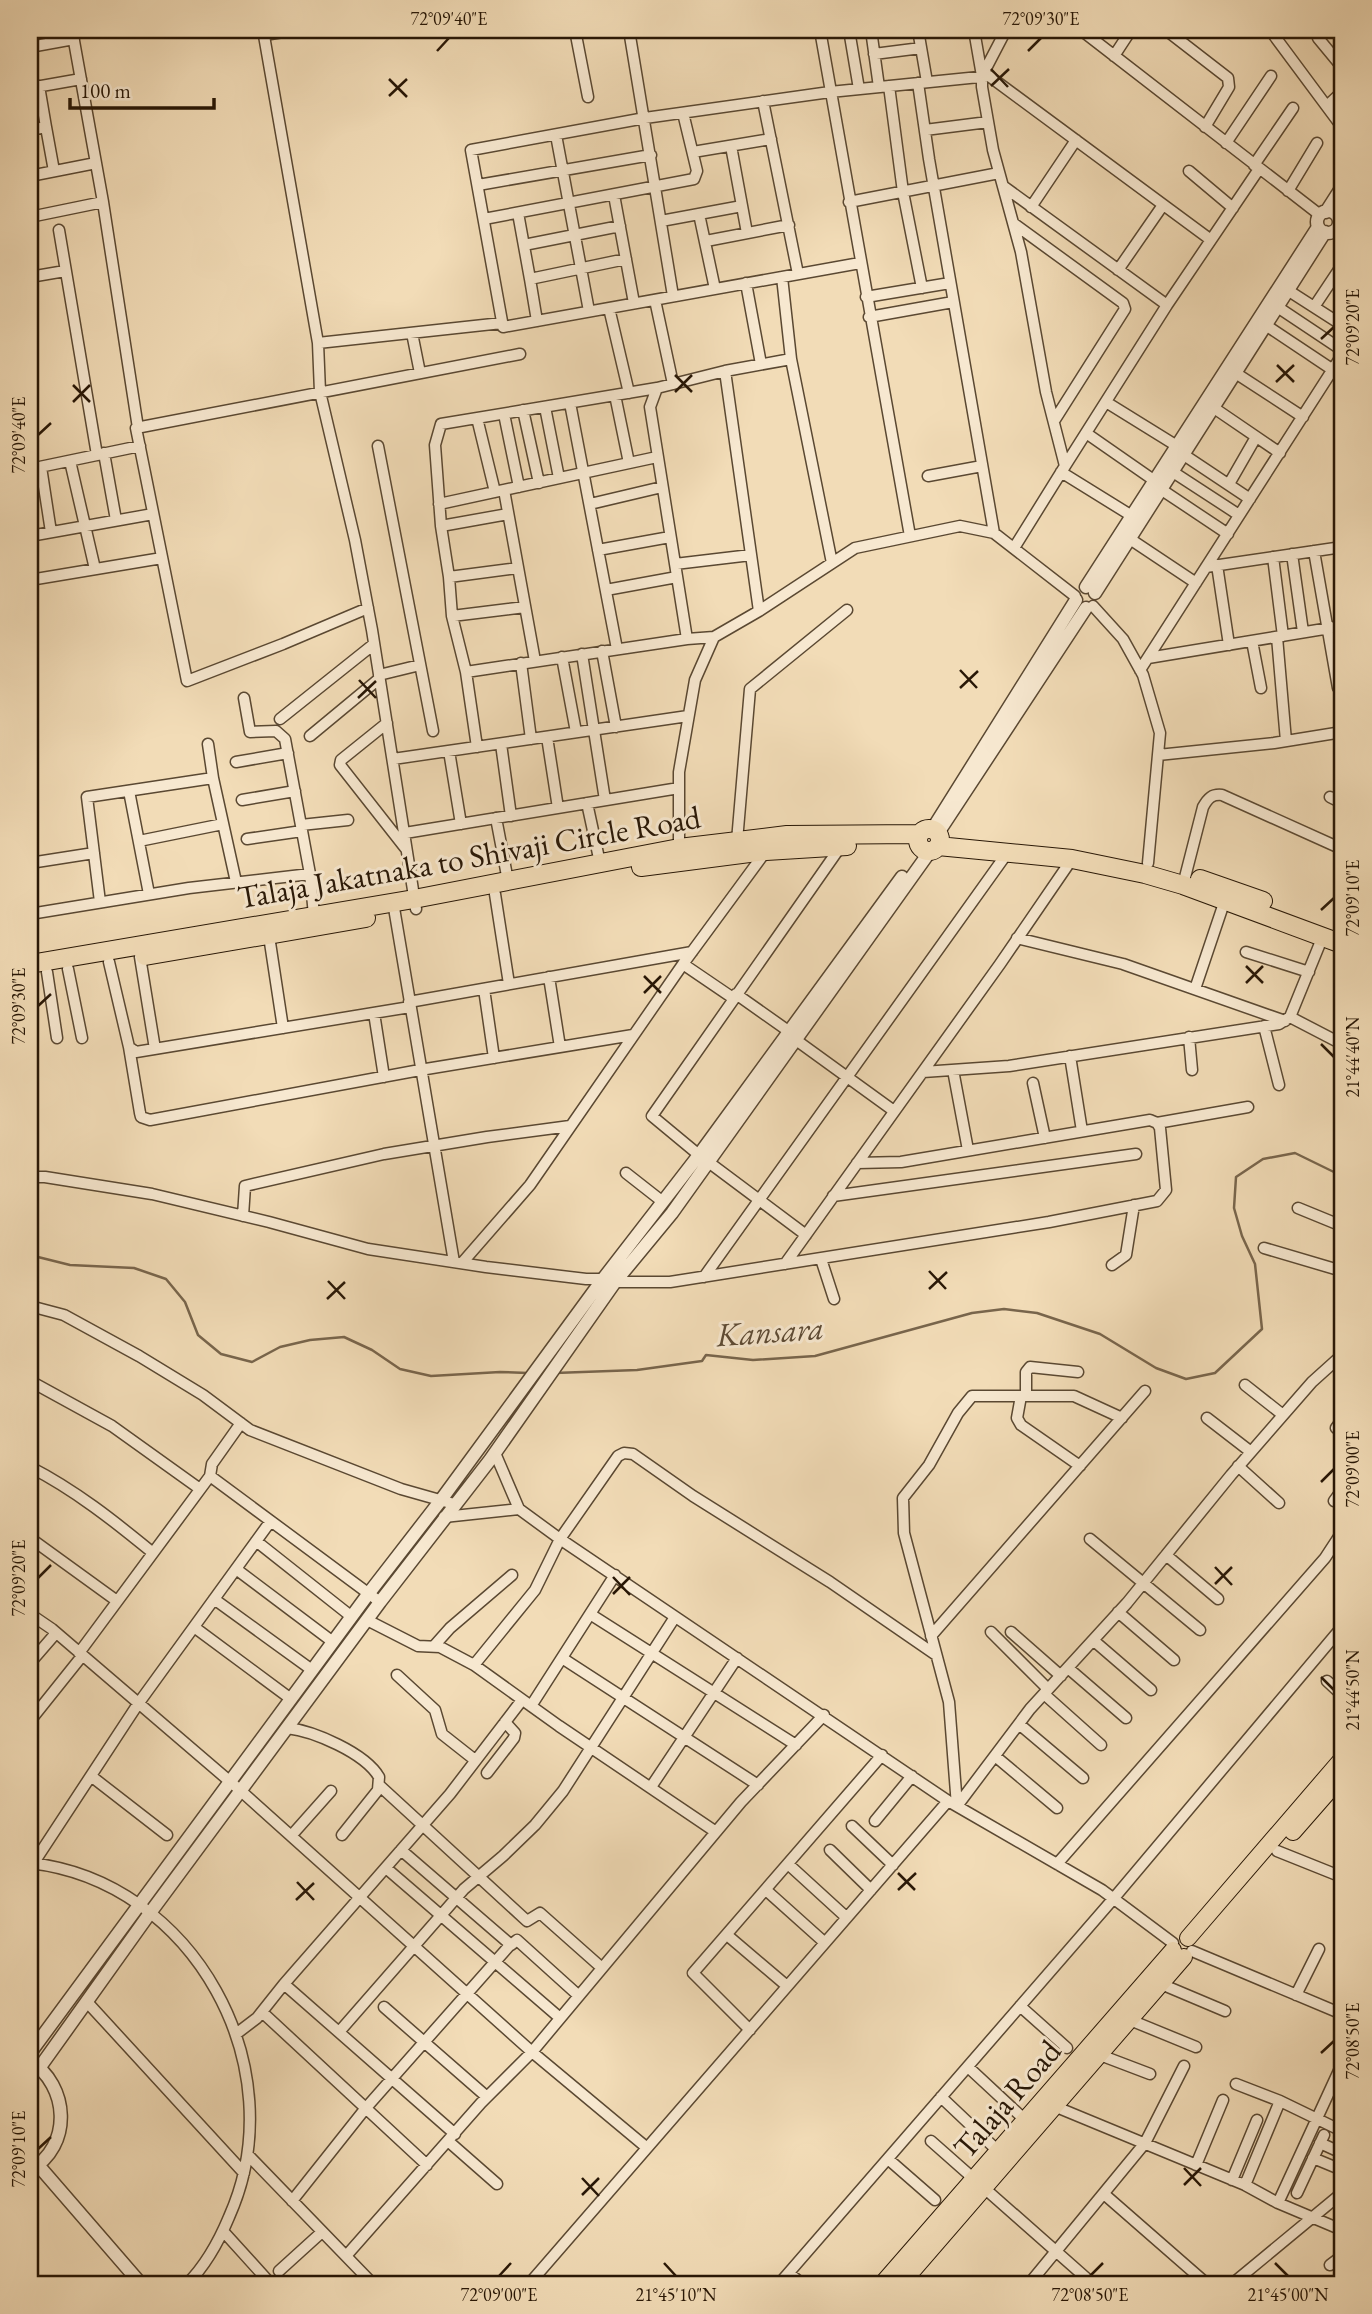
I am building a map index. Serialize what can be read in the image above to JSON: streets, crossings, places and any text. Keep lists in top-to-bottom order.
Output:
{
  "streets": {
    "highway": ["Talaja Jakatnaka to Shivaji Circle Road"],
    "main road": ["Talaja Road"]
  },
  "water": ["Kansara"],
  "scale_bar": "100 m",
  "coordinates": [
    "72°09'40\"E",
    "72°09'30\"E",
    "72°09'20\"E",
    "72°09'10\"E",
    "21°44'40\"N",
    "72°09'00\"E",
    "21°44'50\"N",
    "72°08'50\"E",
    "21°45'10\"N",
    "21°45'00\"N"
  ]
}
